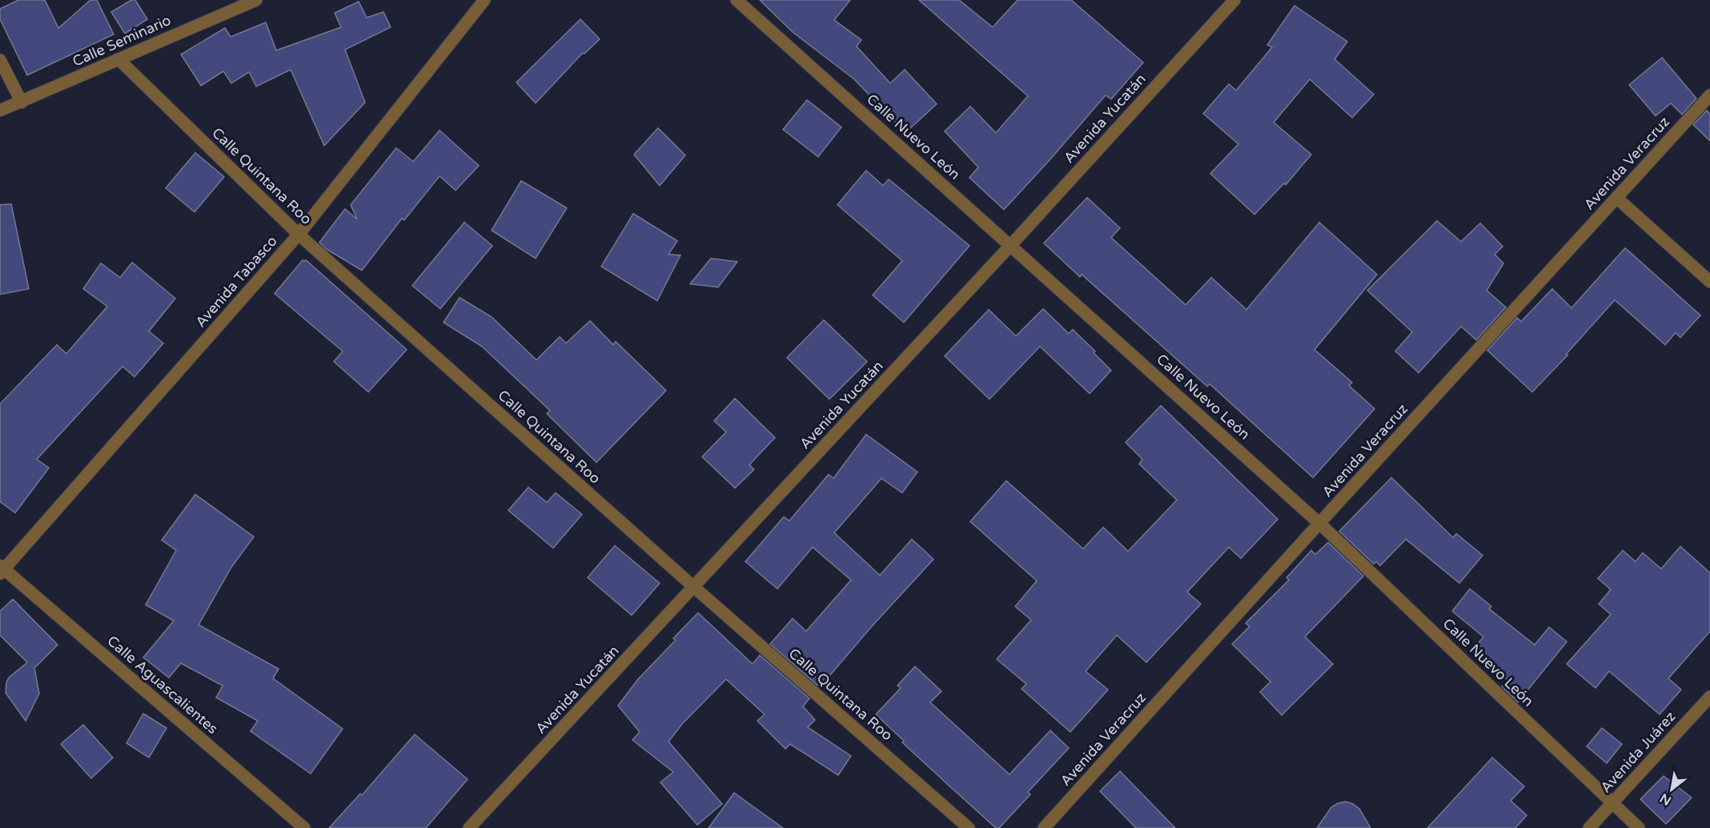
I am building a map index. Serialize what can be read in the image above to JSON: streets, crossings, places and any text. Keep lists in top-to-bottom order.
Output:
{
  "streets": {
    "street": [
      "Calle Seminario",
      "Avenida Yucatán",
      "Calle Nuevo León",
      "Avenida Veracruz",
      "Calle Quintana Roo",
      "Avenida Tabasco",
      "Calle Aguascalientes",
      "Avenida Juárez"
    ]
  },
  "crossings": [
    ["Calle Seminario", "Calle Quintana Roo"],
    ["Avenida Yucatán", "Calle Nuevo León"],
    ["Avenida Yucatán", "Calle Quintana Roo"],
    ["Calle Nuevo León", "Avenida Veracruz"],
    ["Calle Nuevo León", "Avenida Juárez"],
    ["Calle Quintana Roo", "Avenida Tabasco"],
    ["Avenida Tabasco", "Calle Aguascalientes"]
  ],
  "north": "bottom left"
}
